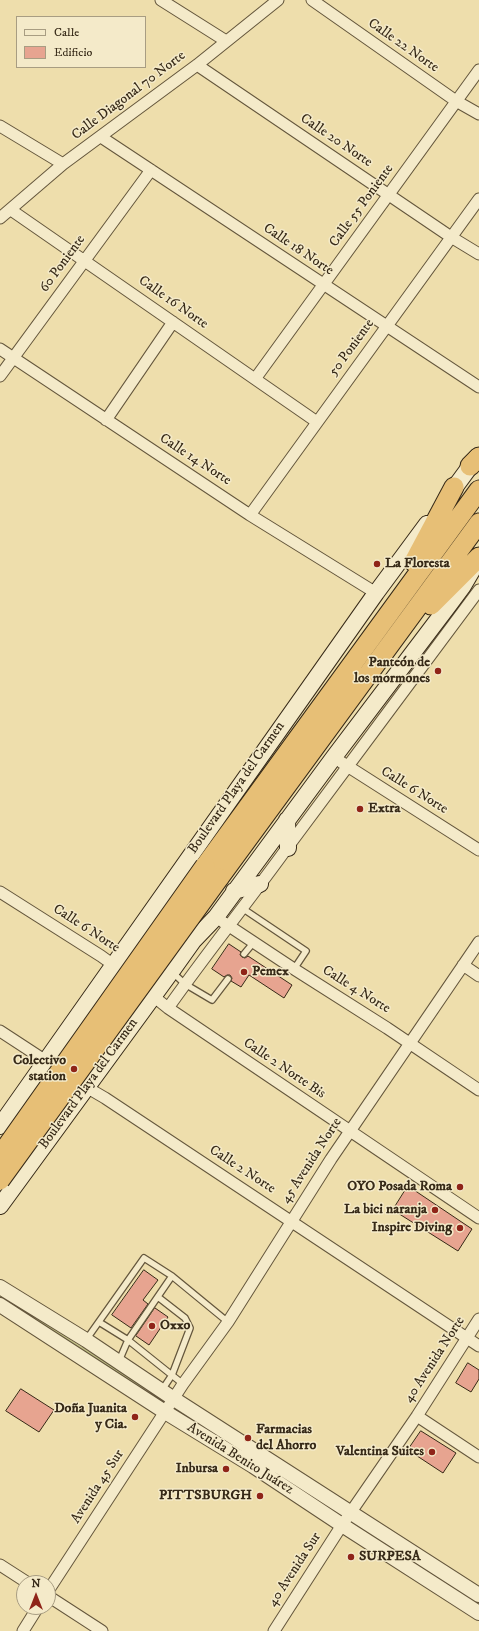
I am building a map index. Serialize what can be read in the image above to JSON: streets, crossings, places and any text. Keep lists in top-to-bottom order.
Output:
{
  "streets": {
    "main road": ["Boulevard Playa del Carmen"],
    "street": [
      "Calle 22 Norte",
      "Calle Diagonal 70 Norte",
      "Calle 20 Norte",
      "Calle 55 Poniente",
      "Calle 18 Norte",
      "60 Poniente",
      "Calle 16 Norte",
      "50 Poniente",
      "Calle 14 Norte",
      "Calle 6 Norte",
      "Calle 4 Norte",
      "Calle 2 Norte Bis",
      "45 Avenida Norte",
      "Calle 2 Norte",
      "40 Avenida Norte",
      "Avenida Benito Juárez",
      "Avenida 45 Sur",
      "40 Avenida Sur"
    ]
  },
  "crossings": [
    ["Calle 22 Norte", "Calle 55 Poniente"],
    ["Calle Diagonal 70 Norte", "Calle 20 Norte"],
    ["Calle Diagonal 70 Norte", "Calle 18 Norte"],
    ["Calle Diagonal 70 Norte", "Calle 16 Norte"],
    ["Calle 20 Norte", "Calle 55 Poniente"],
    ["Calle 20 Norte", "50 Poniente"],
    ["Calle 55 Poniente", "Calle 18 Norte"],
    ["Calle 55 Poniente", "Calle 16 Norte"],
    ["Calle 18 Norte", "60 Poniente"],
    ["Calle 18 Norte", "50 Poniente"],
    ["60 Poniente", "Calle 16 Norte"],
    ["60 Poniente", "Calle 14 Norte"],
    ["Calle 16 Norte", "50 Poniente"],
    ["50 Poniente", "Calle 14 Norte"],
    ["Calle 14 Norte", "Boulevard Playa del Carmen"],
    ["Boulevard Playa del Carmen", "Calle 6 Norte"],
    ["Boulevard Playa del Carmen", "Calle 4 Norte"],
    ["Boulevard Playa del Carmen", "Calle 2 Norte Bis"],
    ["Boulevard Playa del Carmen", "Calle 2 Norte"],
    ["Calle 6 Norte", "Calle 2 Norte Bis"],
    ["Calle 4 Norte", "45 Avenida Norte"],
    ["Calle 2 Norte Bis", "45 Avenida Norte"],
    ["45 Avenida Norte", "Calle 2 Norte"],
    ["45 Avenida Norte", "Avenida Benito Juárez"],
    ["45 Avenida Norte", "Avenida 45 Sur"],
    ["Calle 2 Norte", "40 Avenida Norte"],
    ["40 Avenida Norte", "Avenida Benito Juárez"],
    ["40 Avenida Norte", "40 Avenida Sur"],
    ["Avenida Benito Juárez", "Avenida 45 Sur"],
    ["Avenida Benito Juárez", "40 Avenida Sur"]
  ],
  "places": [
    "La Floresta",
    "Panteón de los mormones",
    "Extra",
    "Pemex",
    "Colectivo station",
    "OYO Posada Roma",
    "La bici naranja",
    "Inspire Diving",
    "Oxxo",
    "Doña Juanita y Cia.",
    "Farmacias del Ahorro",
    "Valentina Suites",
    "Inbursa",
    "PITTSBURGH",
    "SURPESA"
  ],
  "legend": ["Calle", "Edificio"],
  "north": "top"
}
